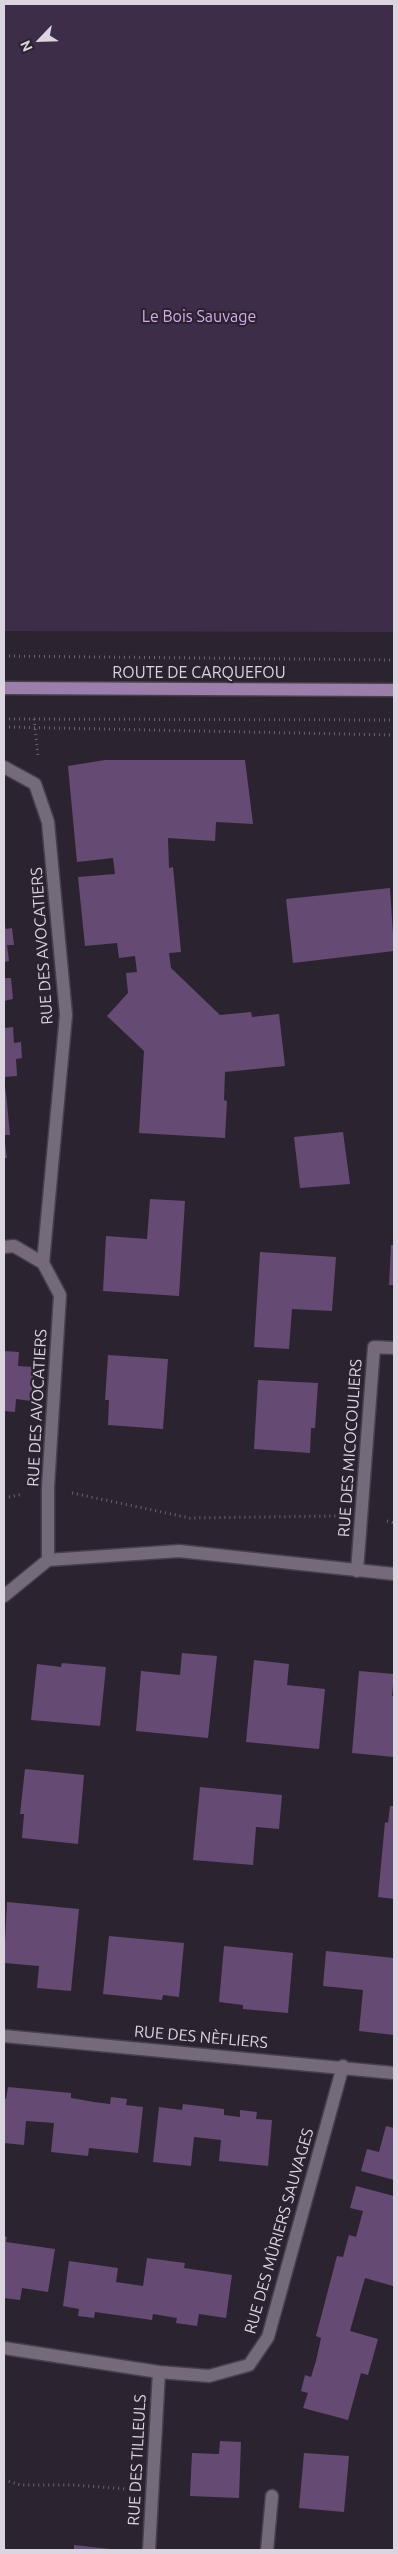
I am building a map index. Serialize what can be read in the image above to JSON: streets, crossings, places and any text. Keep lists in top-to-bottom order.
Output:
{
  "streets": {
    "main road": ["ROUTE DE CARQUEFOU"],
    "street": [
      "RUE DES AVOCATIERS",
      "RUE DES MICOCOULIERS",
      "RUE DES NÈFLIERS",
      "RUE DES MÛRIERS SAUVAGES",
      "RUE DES TILLEULS"
    ]
  },
  "crossings": [
    ["RUE DES NÈFLIERS", "RUE DES MÛRIERS SAUVAGES"],
    ["RUE DES MÛRIERS SAUVAGES", "RUE DES TILLEULS"]
  ],
  "parks": ["Le Bois Sauvage"],
  "north": "bottom left"
}
